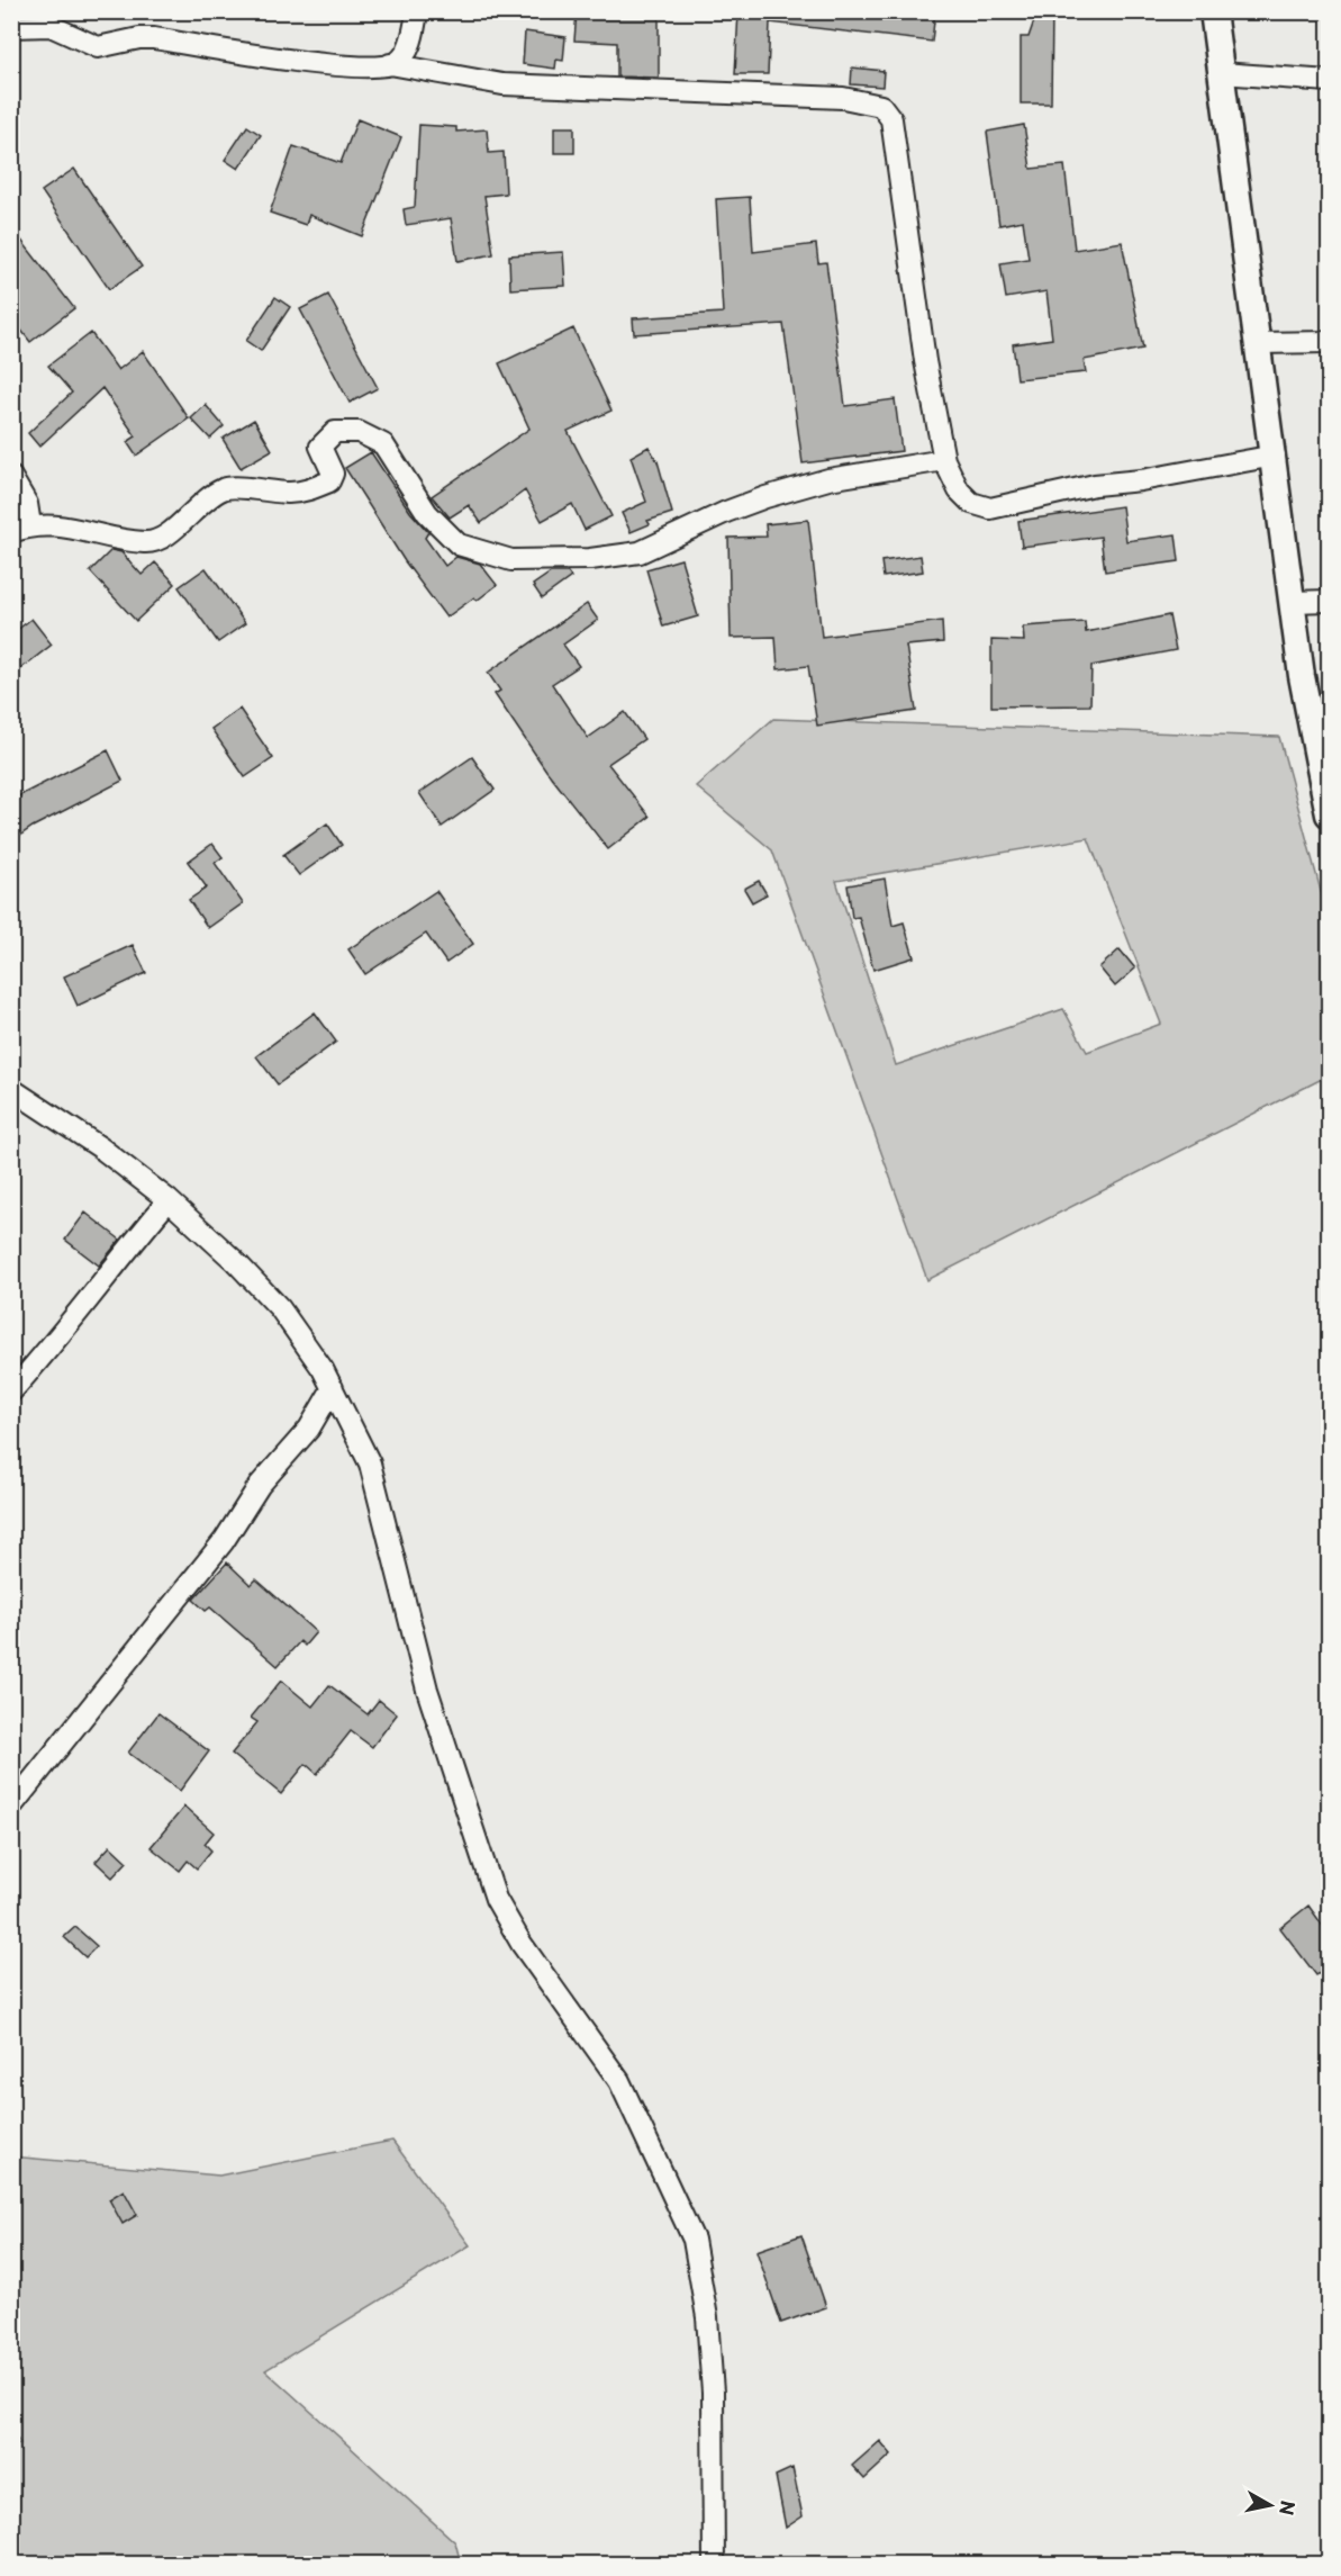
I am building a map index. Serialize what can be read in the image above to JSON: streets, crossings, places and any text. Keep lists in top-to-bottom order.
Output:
{
  "north": "right"
}
